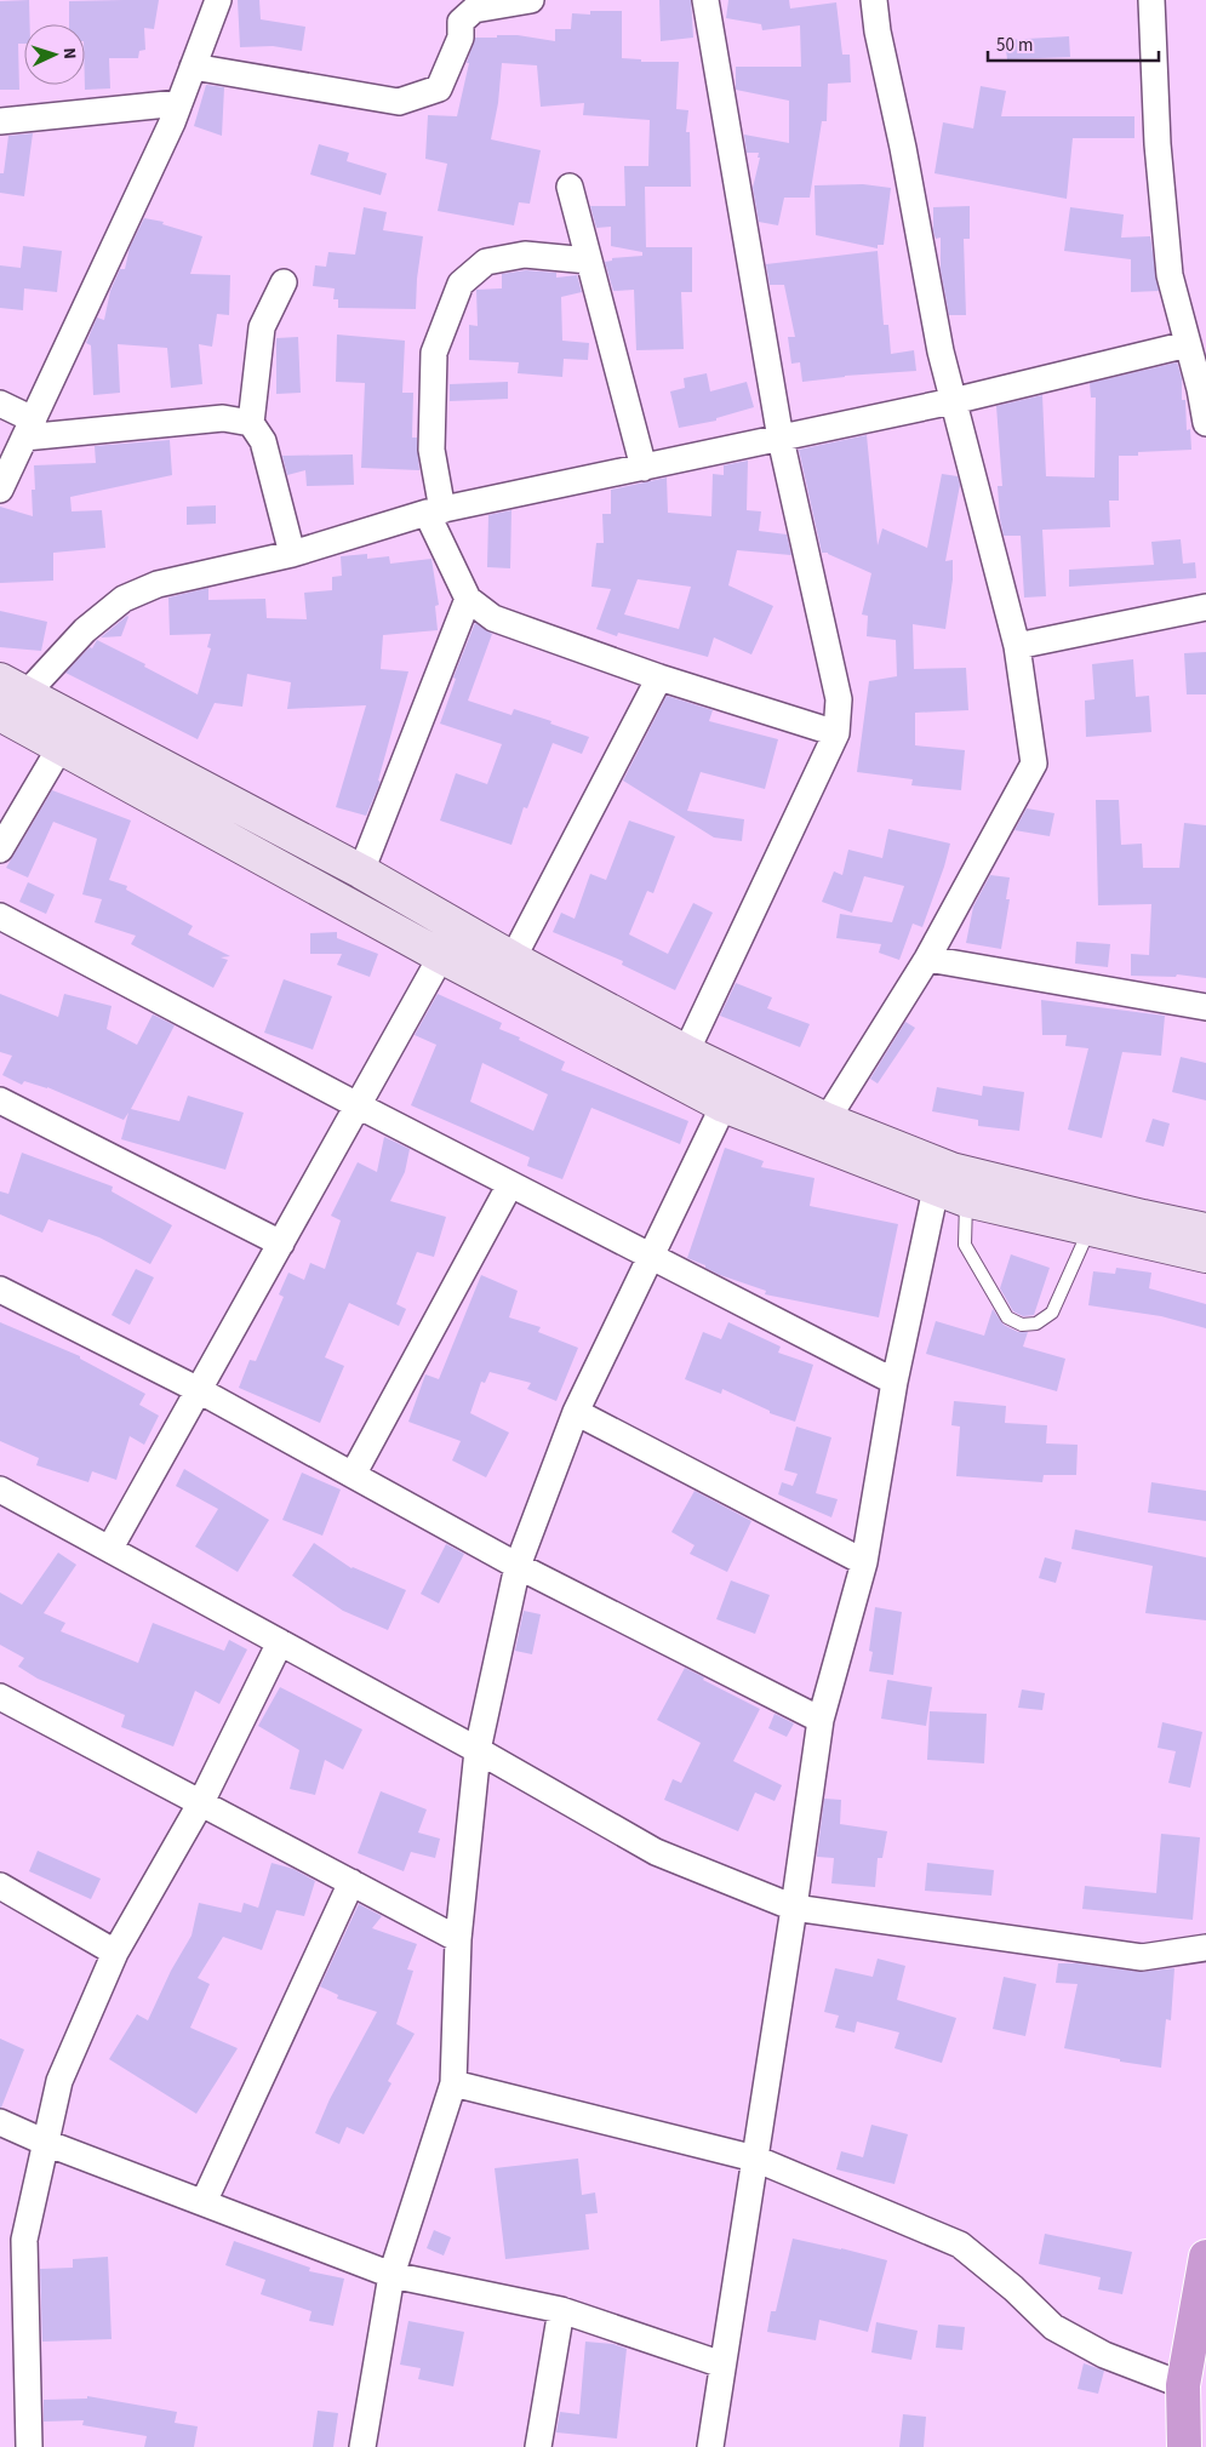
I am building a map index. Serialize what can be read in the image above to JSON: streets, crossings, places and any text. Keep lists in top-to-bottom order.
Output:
{
  "scale_bar": "50 m",
  "north": "right"
}
